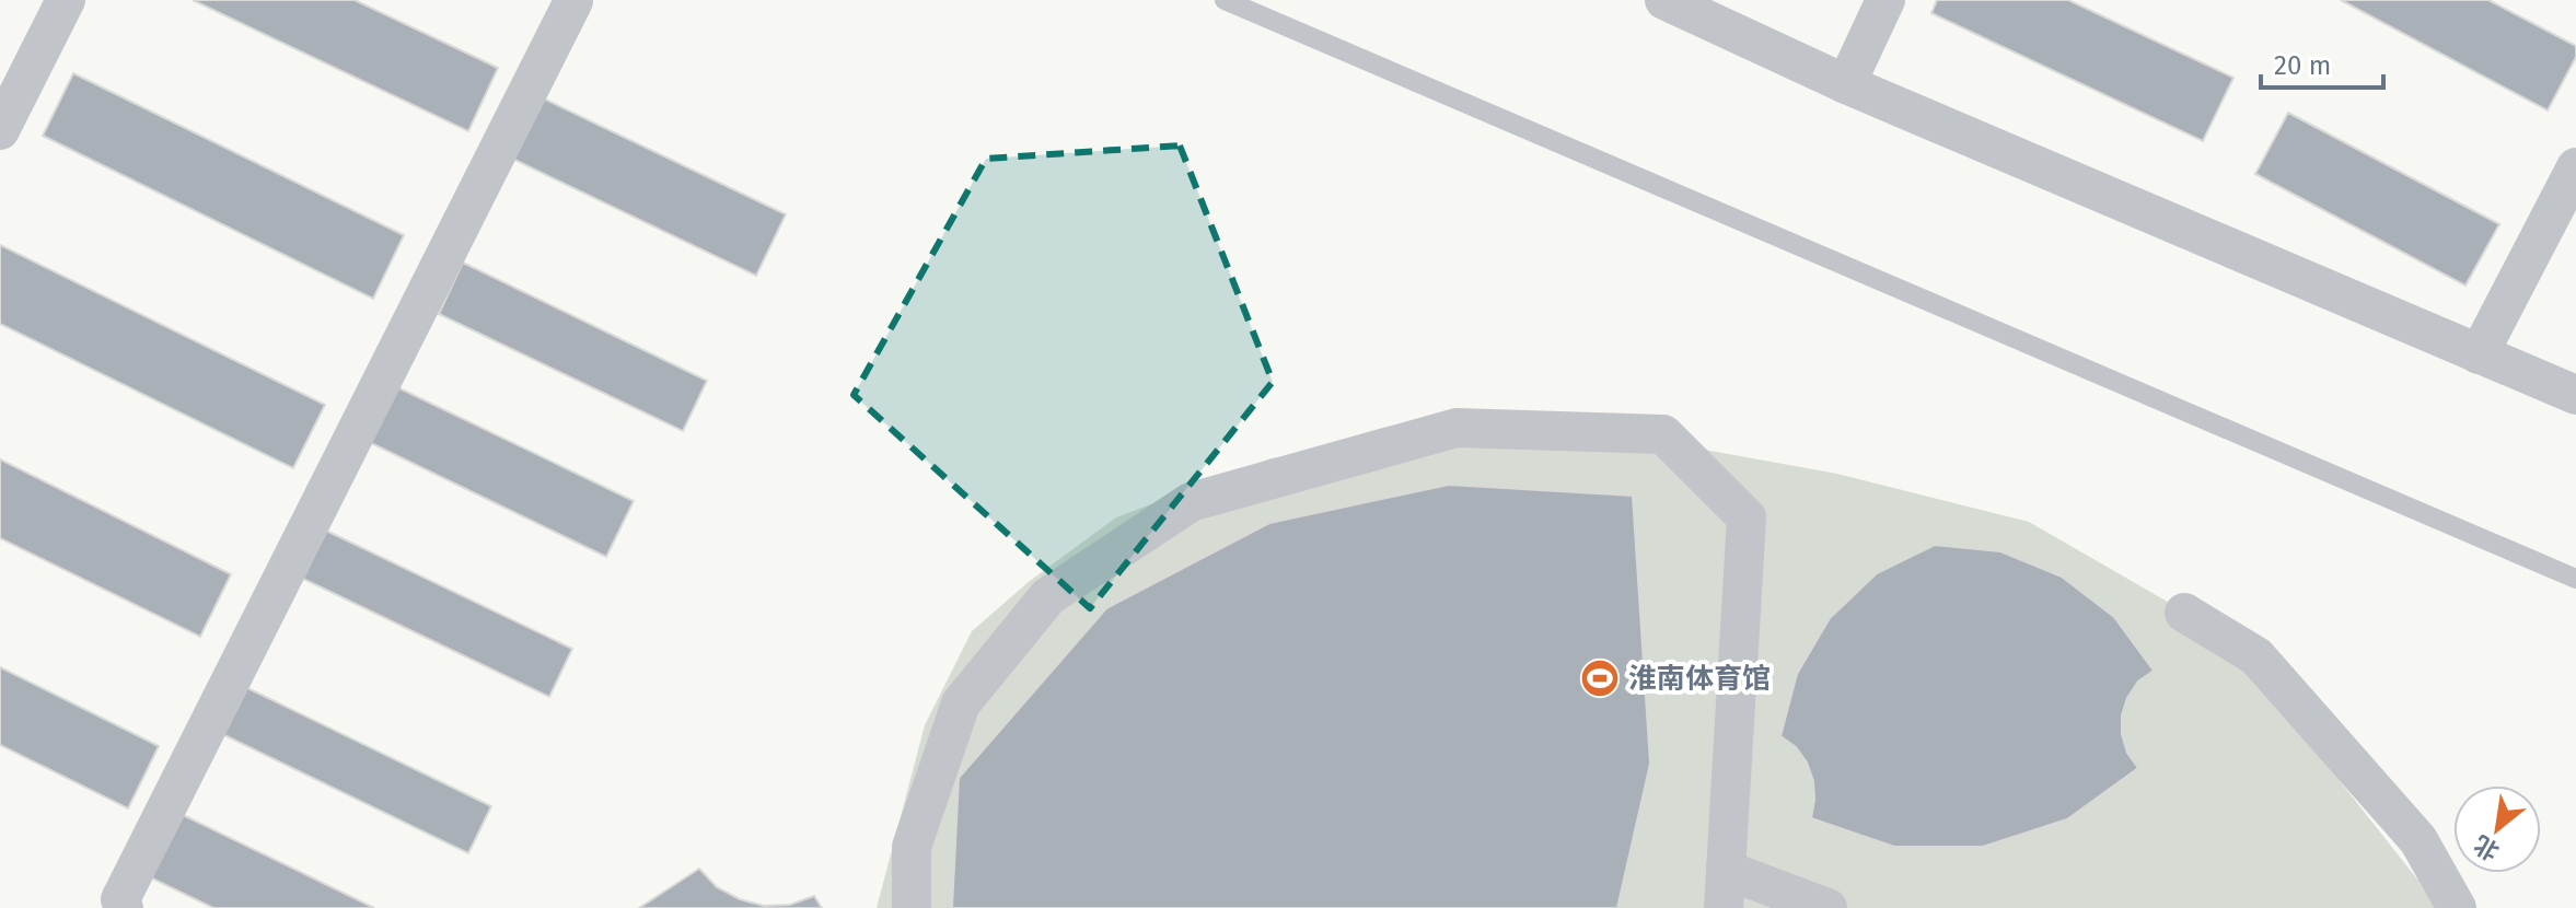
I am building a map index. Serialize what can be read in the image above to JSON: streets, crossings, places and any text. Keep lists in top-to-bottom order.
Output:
{
  "places": {
    "sports": ["淮南体育馆"]
  },
  "scale_bar": "20 m",
  "north": "bottom left"
}
